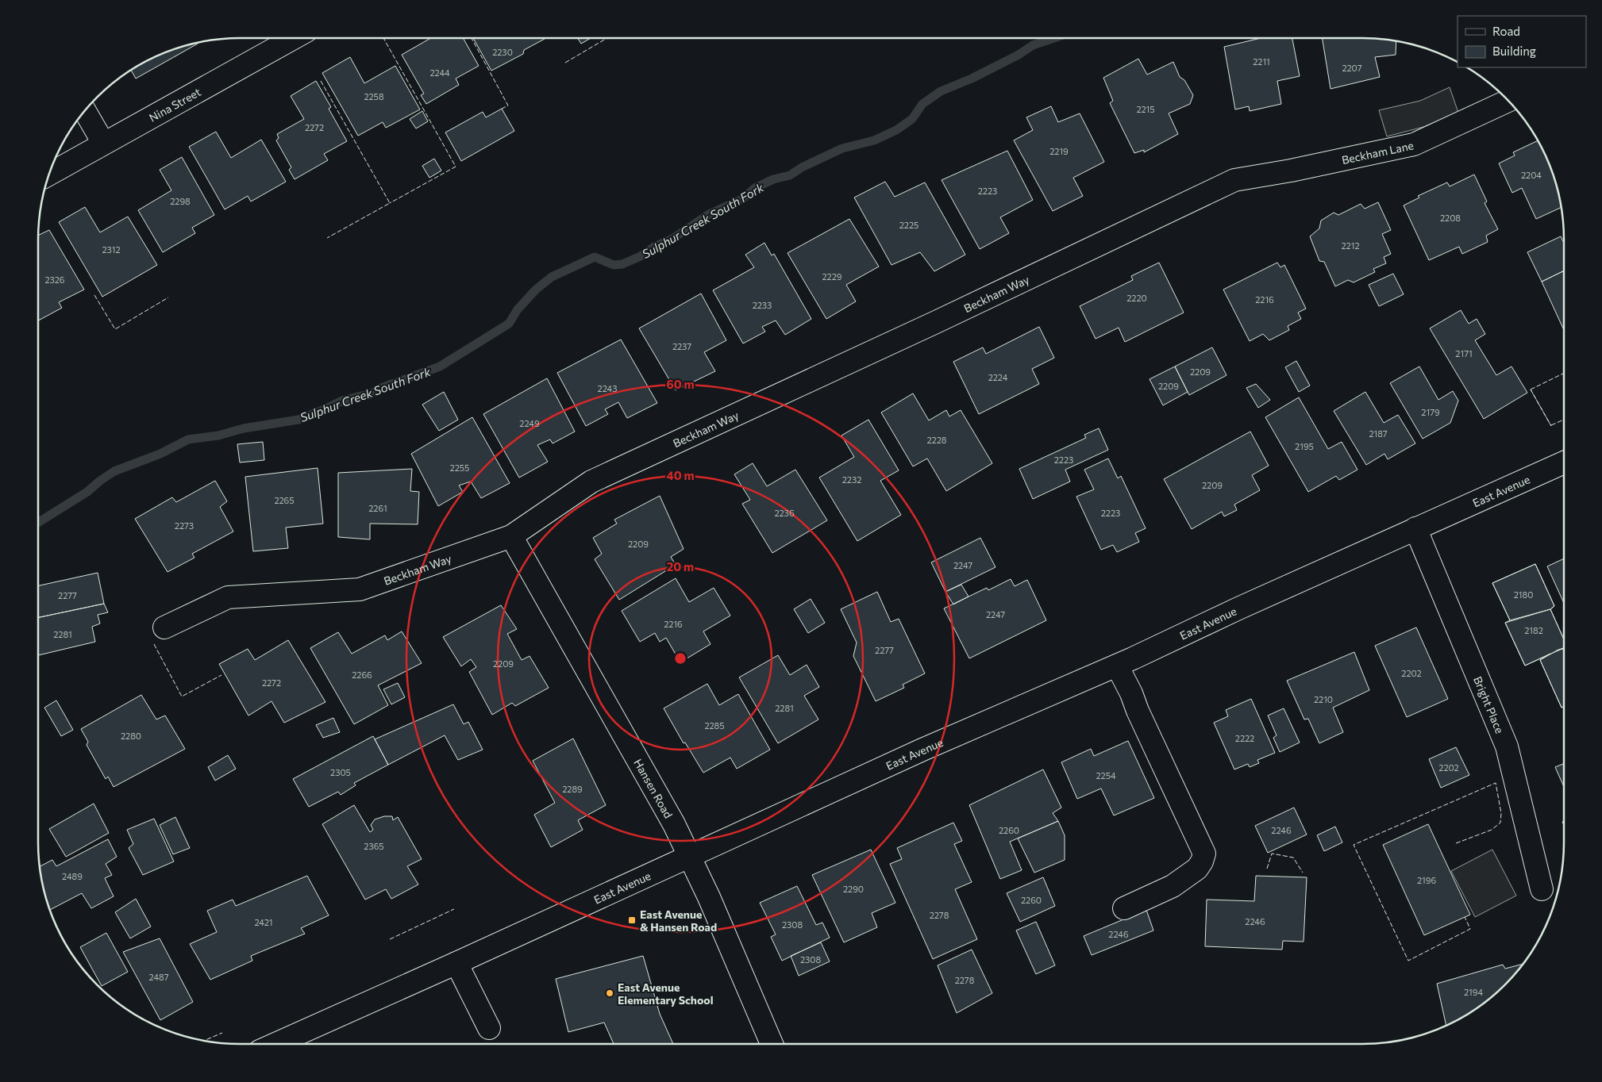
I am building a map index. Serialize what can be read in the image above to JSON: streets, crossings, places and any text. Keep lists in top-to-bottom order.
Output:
{
  "streets": {
    "street": [
      "Nina Street",
      "Beckham Lane",
      "Beckham Way",
      "East Avenue",
      "Bright Place",
      "Hansen Road"
    ]
  },
  "crossings": [
    ["Beckham Lane", "Beckham Way"],
    ["Beckham Way", "Hansen Road"],
    ["East Avenue", "Bright Place"],
    ["East Avenue", "Hansen Road"]
  ],
  "water": ["Sulphur Creek South Fork"],
  "places": {
    "transit": ["East Avenue & Hansen Road"],
    "other": ["East Avenue Elementary School"]
  },
  "house_numbers": [
    "2230",
    "2211",
    "2207",
    "2244",
    "2258",
    "2215",
    "2272",
    "2219",
    "2204",
    "2223",
    "2298",
    "2208",
    "2225",
    "2212",
    "2312",
    "2229",
    "2326",
    "2220",
    "2216",
    "2233",
    "2237",
    "2171",
    "2209",
    "2224",
    "2209",
    "2243",
    "2179",
    "2249",
    "2187",
    "2228",
    "2195",
    "2223",
    "2255",
    "2232",
    "2209",
    "2265",
    "2261",
    "2236",
    "2223",
    "2273",
    "2209",
    "2247",
    "2180",
    "2277",
    "2247",
    "2216",
    "2182",
    "2281",
    "2277",
    "2209",
    "2202",
    "2266",
    "2272",
    "2210",
    "2281",
    "2285",
    "2280",
    "2222",
    "2202",
    "2305",
    "2254",
    "2289",
    "2260",
    "2246",
    "2365",
    "2489",
    "2196",
    "2290",
    "2260",
    "2278",
    "2246",
    "2421",
    "2308",
    "2246",
    "2308",
    "2487",
    "2278",
    "2194"
  ],
  "legend": ["Road", "Building"],
  "rings": ["60 m", "40 m", "20 m"]
}
